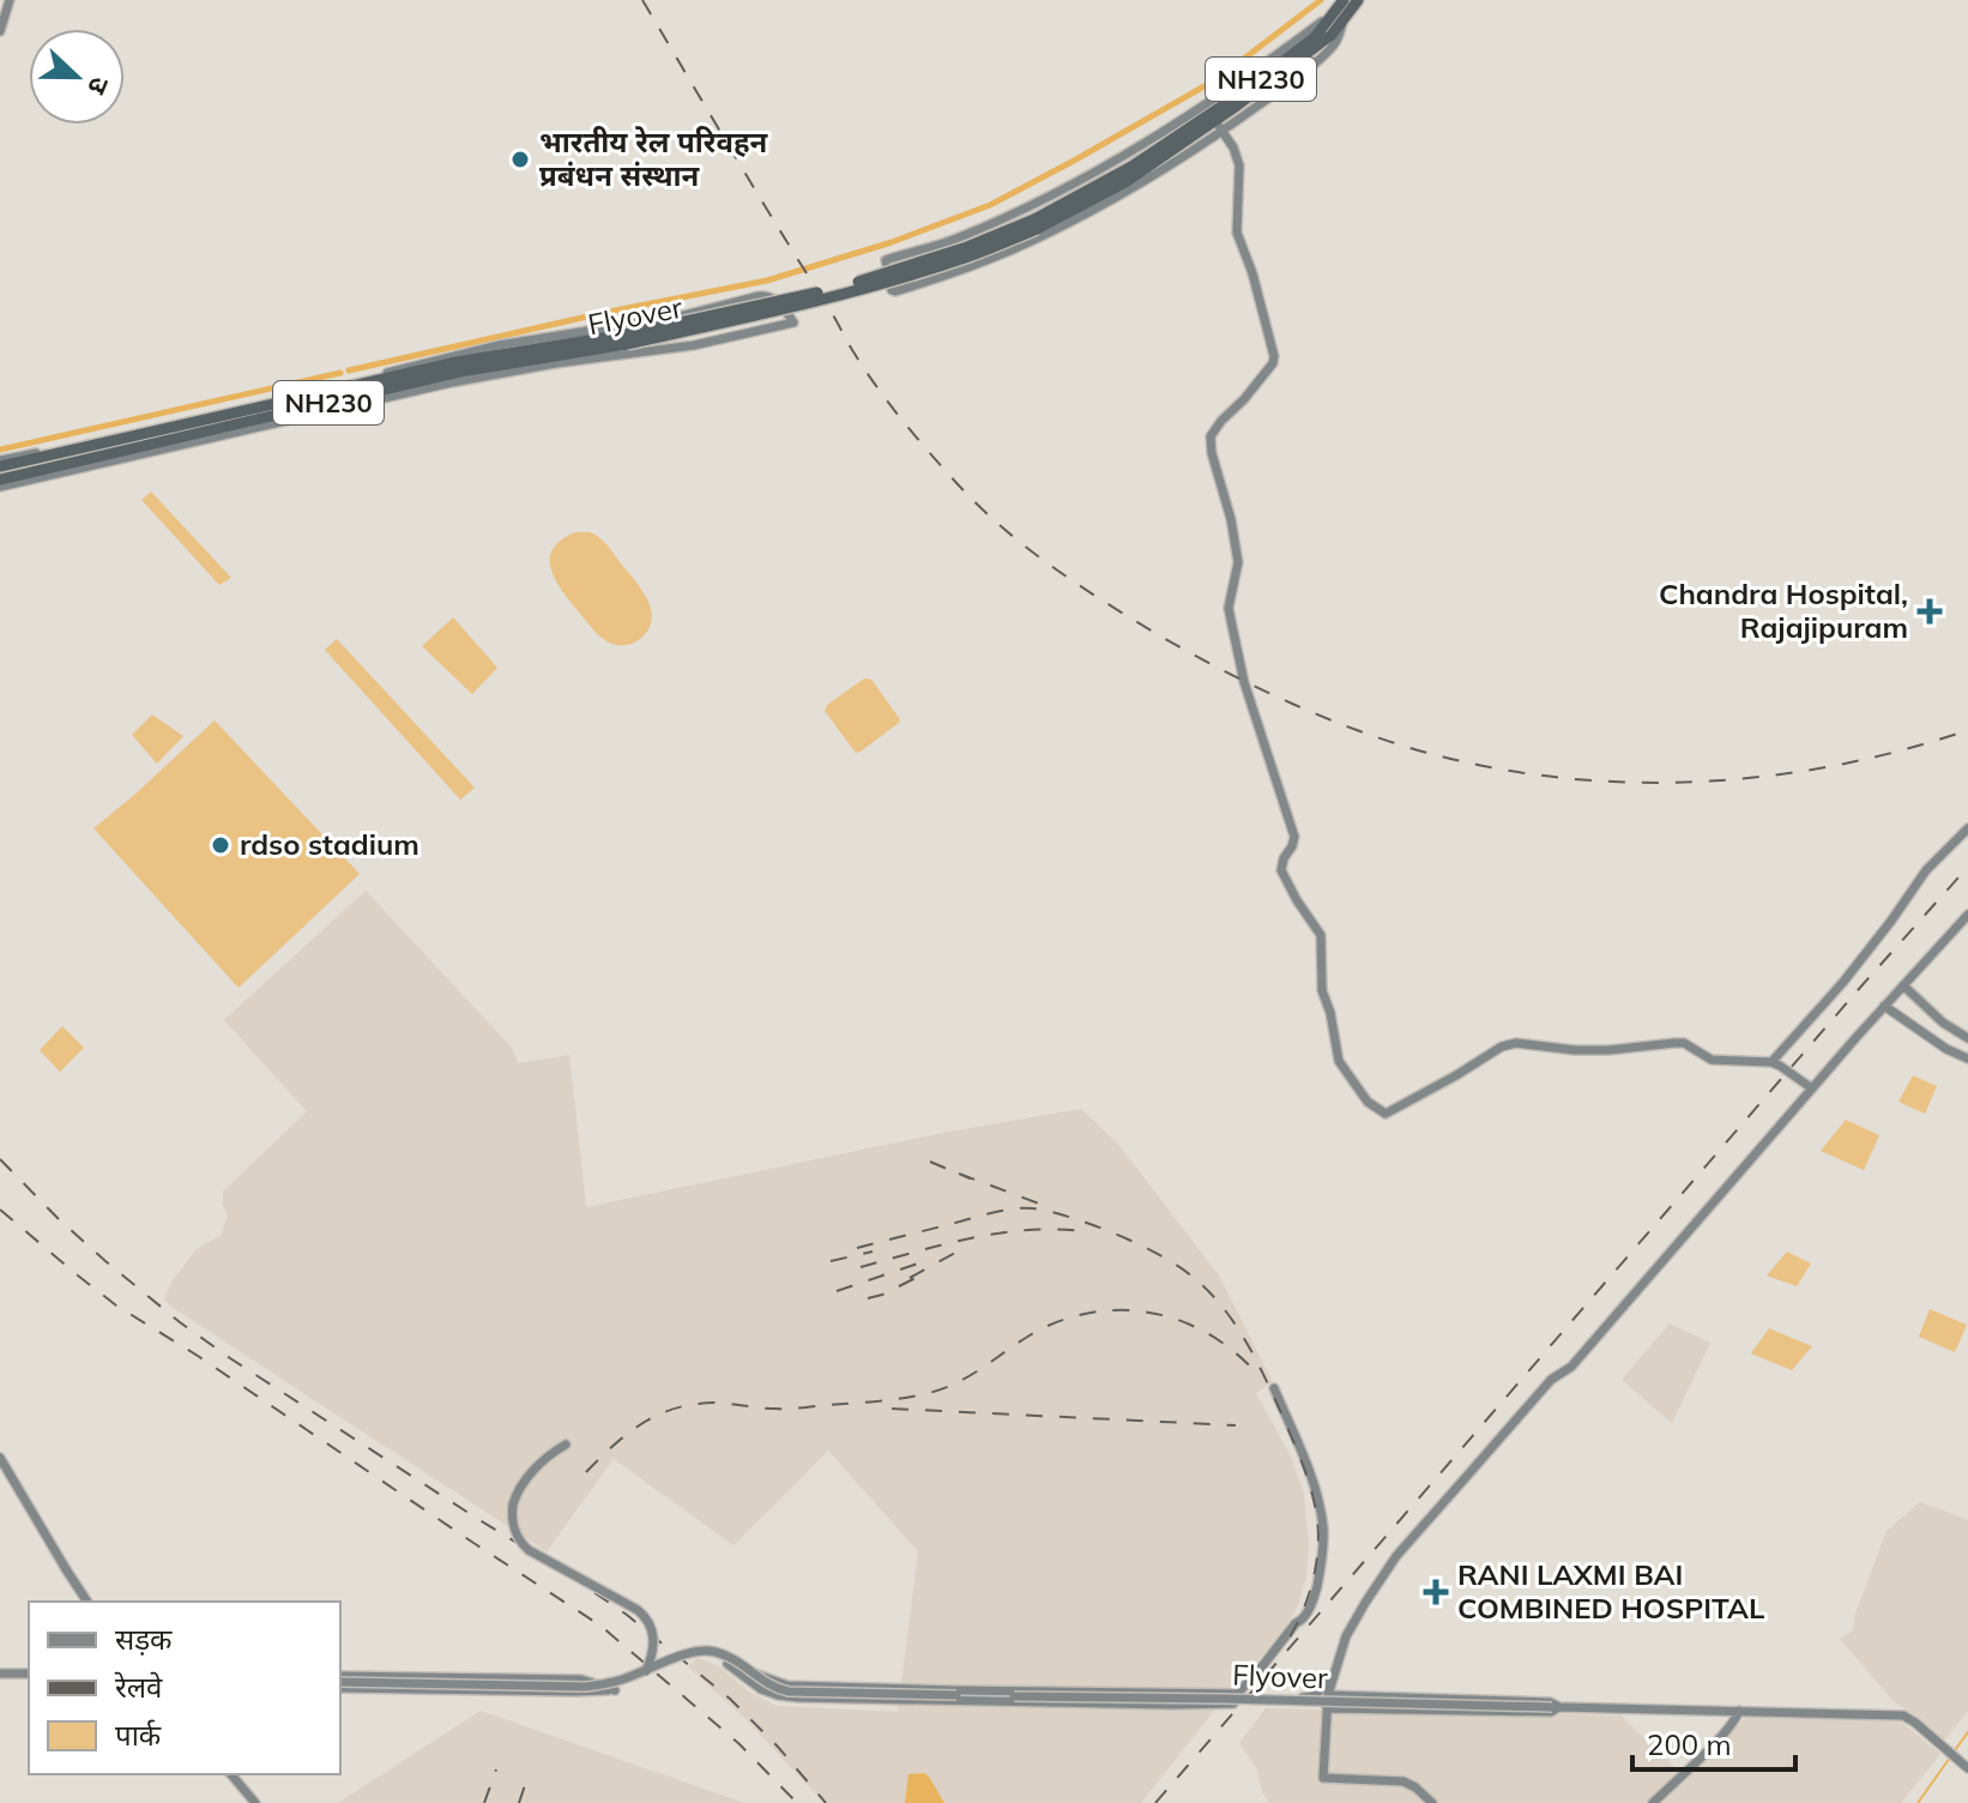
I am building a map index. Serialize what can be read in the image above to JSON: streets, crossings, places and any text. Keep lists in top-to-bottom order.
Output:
{
  "streets": {
    "highway": ["NH230", "Flyover"]
  },
  "crossings": [
    ["NH230", "Flyover"]
  ],
  "places": {
    "other": ["भारतीय रेल परिवहन प्रबंधन संस्थान", "rdso stadium"],
    "health": ["Chandra Hospital, Rajajipuram", "RANI LAXMI BAI COMBINED HOSPITAL"]
  },
  "legend": ["सड़क", "रेलवे", "पार्क"],
  "scale_bar": "200 m",
  "north": "right"
}
